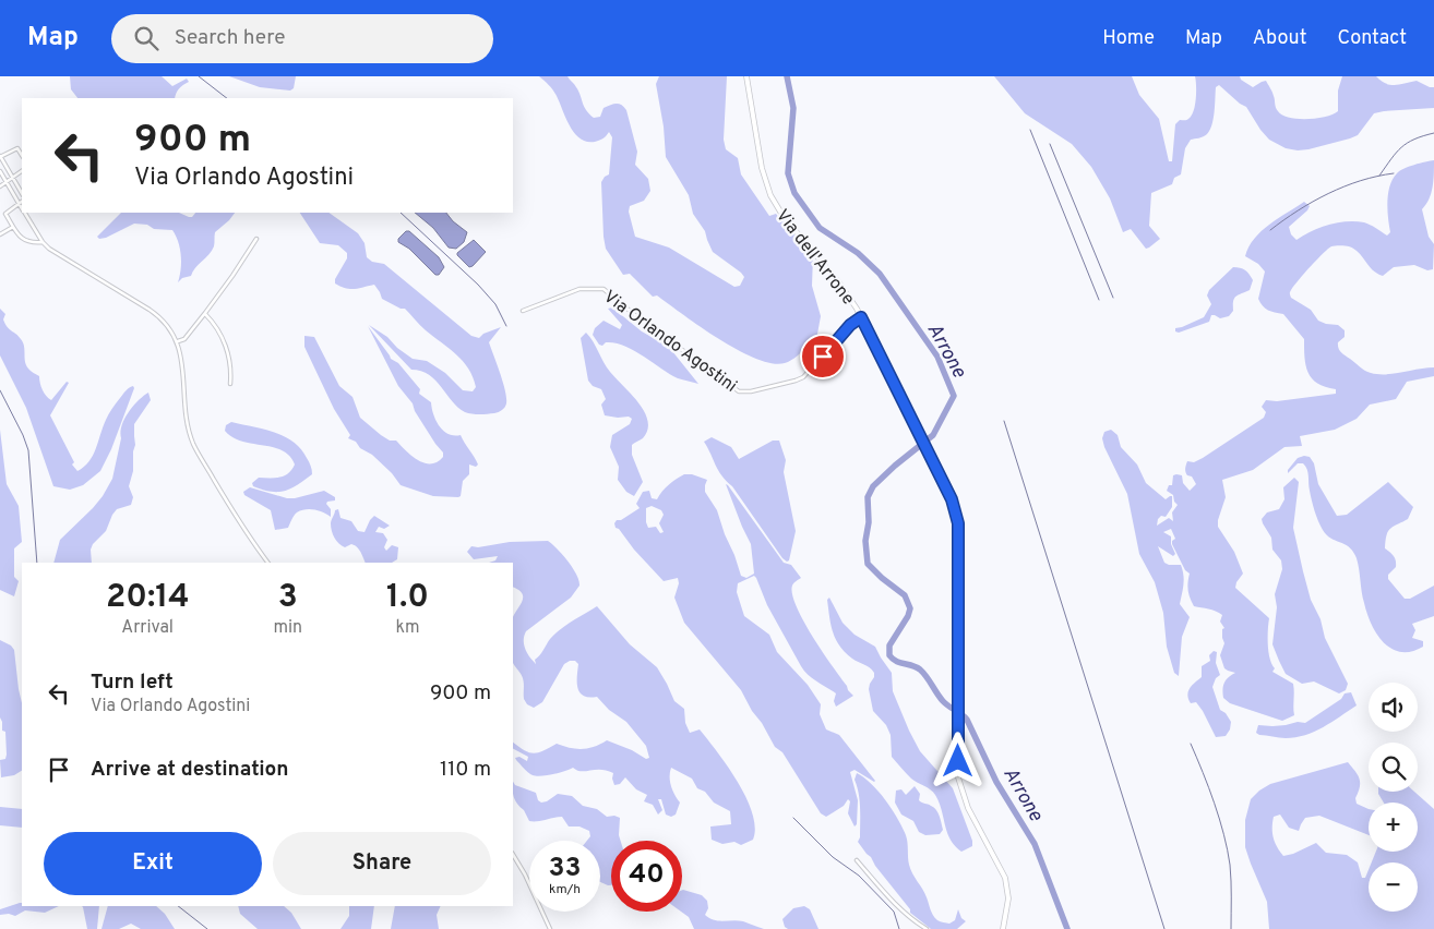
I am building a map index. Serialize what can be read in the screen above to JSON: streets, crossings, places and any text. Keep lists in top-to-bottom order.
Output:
{
  "streets": {
    "street": ["Via dell'Arrone", "Via Orlando Agostini"]
  },
  "crossings": [
    ["Via dell'Arrone", "Via Orlando Agostini"]
  ],
  "water": ["Arrone"],
  "page": {
    "header": "Map",
    "search": "Search here",
    "nav": [
      "Home",
      "Map",
      "About",
      "Contact"
    ],
    "turn": ["900 m", "Via Orlando Agostini"],
    "eta": [
      "20:14",
      "Arrival",
      "3",
      "min",
      "1.0",
      "km"
    ],
    "list": [
      {
        "name": "Turn left",
        "note": "Via Orlando Agostini",
        "value": "900 m"
      },
      {
        "name": "Arrive at destination",
        "value": "110 m"
      }
    ],
    "map_buttons": ["+", "−"],
    "buttons": ["Exit", "Share"],
    "speed": "33 km/h",
    "limit": "40"
  }
}
